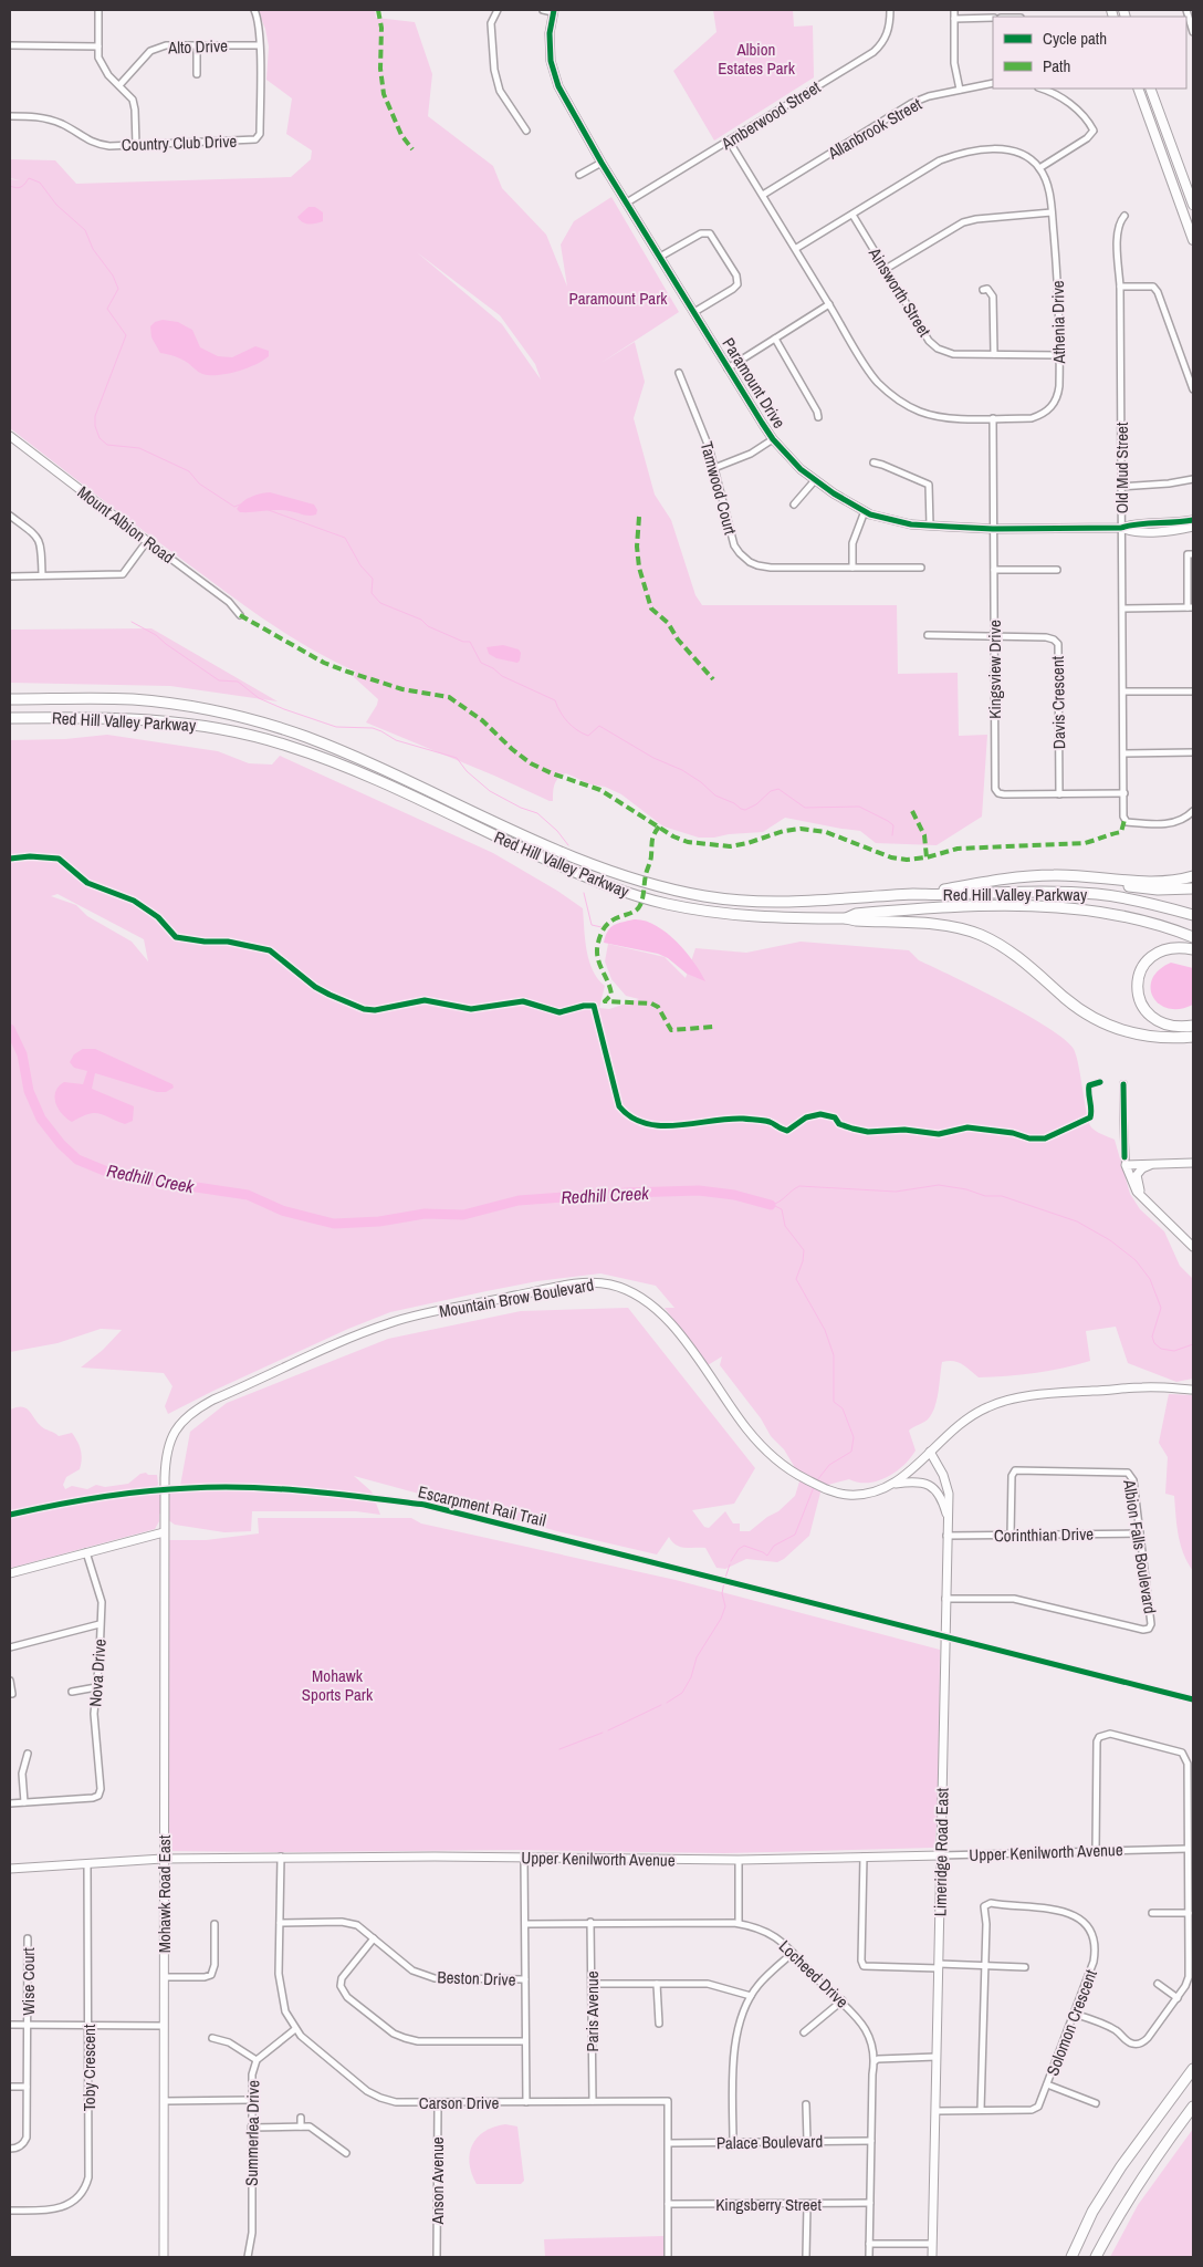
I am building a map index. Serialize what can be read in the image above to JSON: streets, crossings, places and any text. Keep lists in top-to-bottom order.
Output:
{
  "streets": {
    "highway": ["Red Hill Valley Parkway"],
    "street": [
      "Alto Drive",
      "Amberwood Street",
      "Allanbrook Street",
      "Country Club Drive",
      "Ainsworth Street",
      "Athenia Drive",
      "Paramount Drive",
      "Old Mud Street",
      "Tamwood Court",
      "Mount Albion Road",
      "Kingsview Drive",
      "Davis Crescent",
      "Mountain Brow Boulevard",
      "Corinthian Drive",
      "Albion Falls Boulevard",
      "Nova Drive",
      "Limeridge Road East",
      "Upper Kenilworth Avenue",
      "Mohawk Road East",
      "Locheed Drive",
      "Beston Drive",
      "Wise Court",
      "Paris Avenue",
      "Solomon Crescent",
      "Toby Crescent",
      "Carson Drive",
      "Summerlea Drive",
      "Palace Boulevard",
      "Anson Avenue",
      "Kingsberry Street"
    ],
    "cycle path": ["Escarpment Rail Trail"]
  },
  "crossings": [
    ["Alto Drive", "Country Club Drive"],
    ["Amberwood Street", "Athenia Drive"],
    ["Amberwood Street", "Paramount Drive"],
    ["Allanbrook Street", "Athenia Drive"],
    ["Ainsworth Street", "Athenia Drive"],
    ["Athenia Drive", "Kingsview Drive"],
    ["Paramount Drive", "Old Mud Street"],
    ["Paramount Drive", "Kingsview Drive"],
    ["Old Mud Street", "Kingsview Drive"],
    ["Kingsview Drive", "Davis Crescent"],
    ["Mountain Brow Boulevard", "Limeridge Road East"],
    ["Mountain Brow Boulevard", "Mohawk Road East"],
    ["Corinthian Drive", "Albion Falls Boulevard"],
    ["Corinthian Drive", "Limeridge Road East"],
    ["Albion Falls Boulevard", "Limeridge Road East"],
    ["Limeridge Road East", "Upper Kenilworth Avenue"],
    ["Limeridge Road East", "Solomon Crescent"],
    ["Upper Kenilworth Avenue", "Mohawk Road East"],
    ["Upper Kenilworth Avenue", "Toby Crescent"],
    ["Upper Kenilworth Avenue", "Carson Drive"],
    ["Locheed Drive", "Paris Avenue"],
    ["Locheed Drive", "Palace Boulevard"],
    ["Locheed Drive", "Kingsberry Street"],
    ["Beston Drive", "Carson Drive"],
    ["Paris Avenue", "Carson Drive"],
    ["Carson Drive", "Summerlea Drive"],
    ["Carson Drive", "Palace Boulevard"],
    ["Carson Drive", "Anson Avenue"],
    ["Carson Drive", "Kingsberry Street"]
  ],
  "water": ["Redhill Creek"],
  "parks": ["Albion Estates Park", "Paramount Park", "Mohawk Sports Park"],
  "legend": ["Cycle path", "Path"]
}
